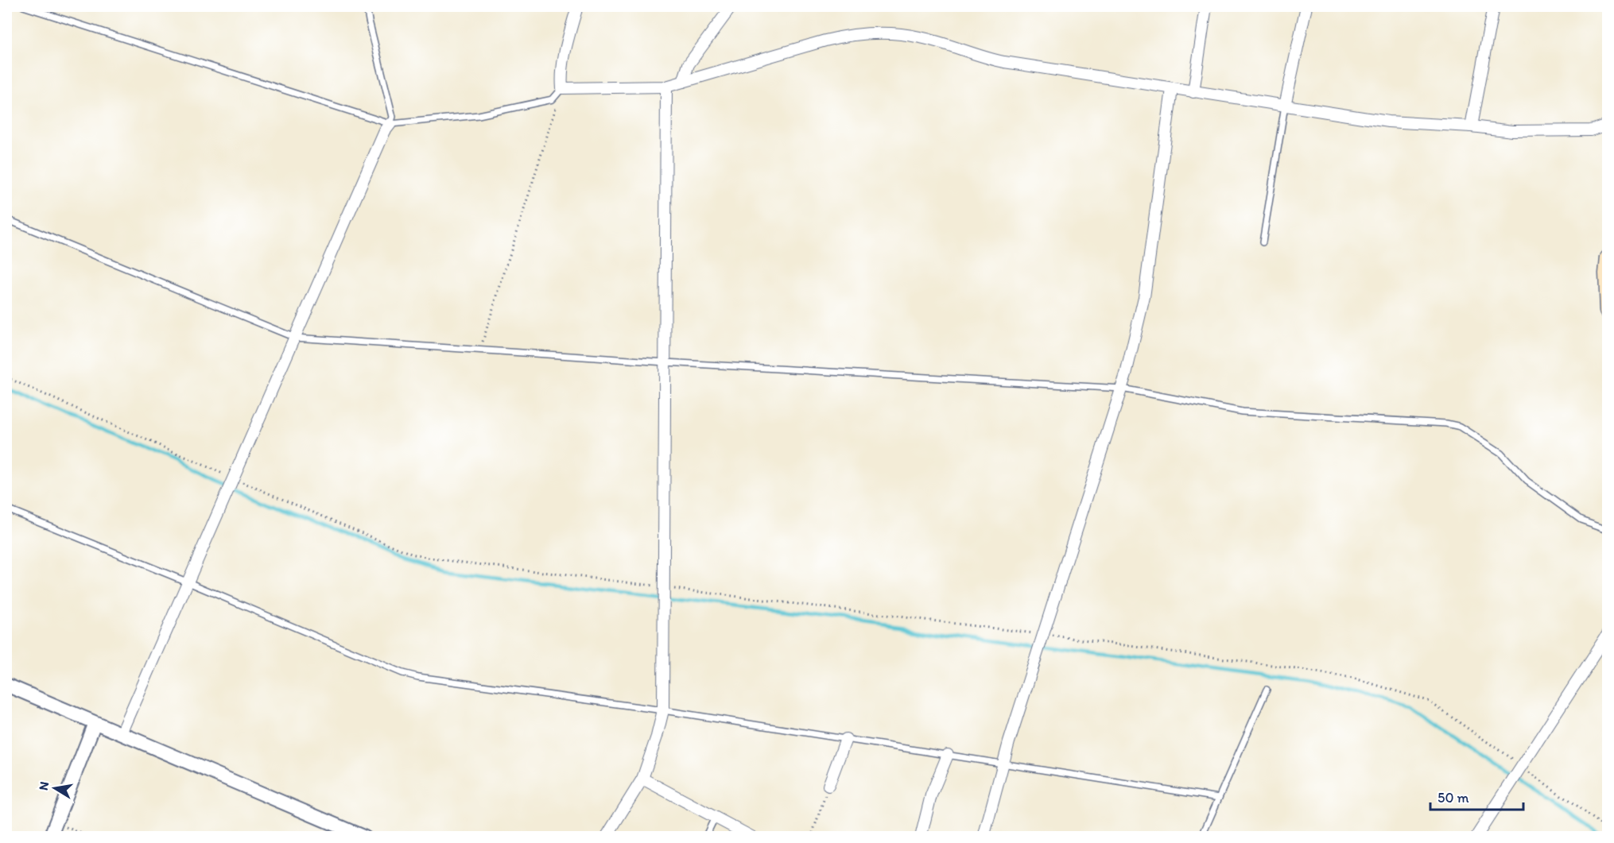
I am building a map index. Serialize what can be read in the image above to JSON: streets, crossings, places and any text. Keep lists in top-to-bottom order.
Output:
{
  "scale_bar": "50 m",
  "north": "left"
}
